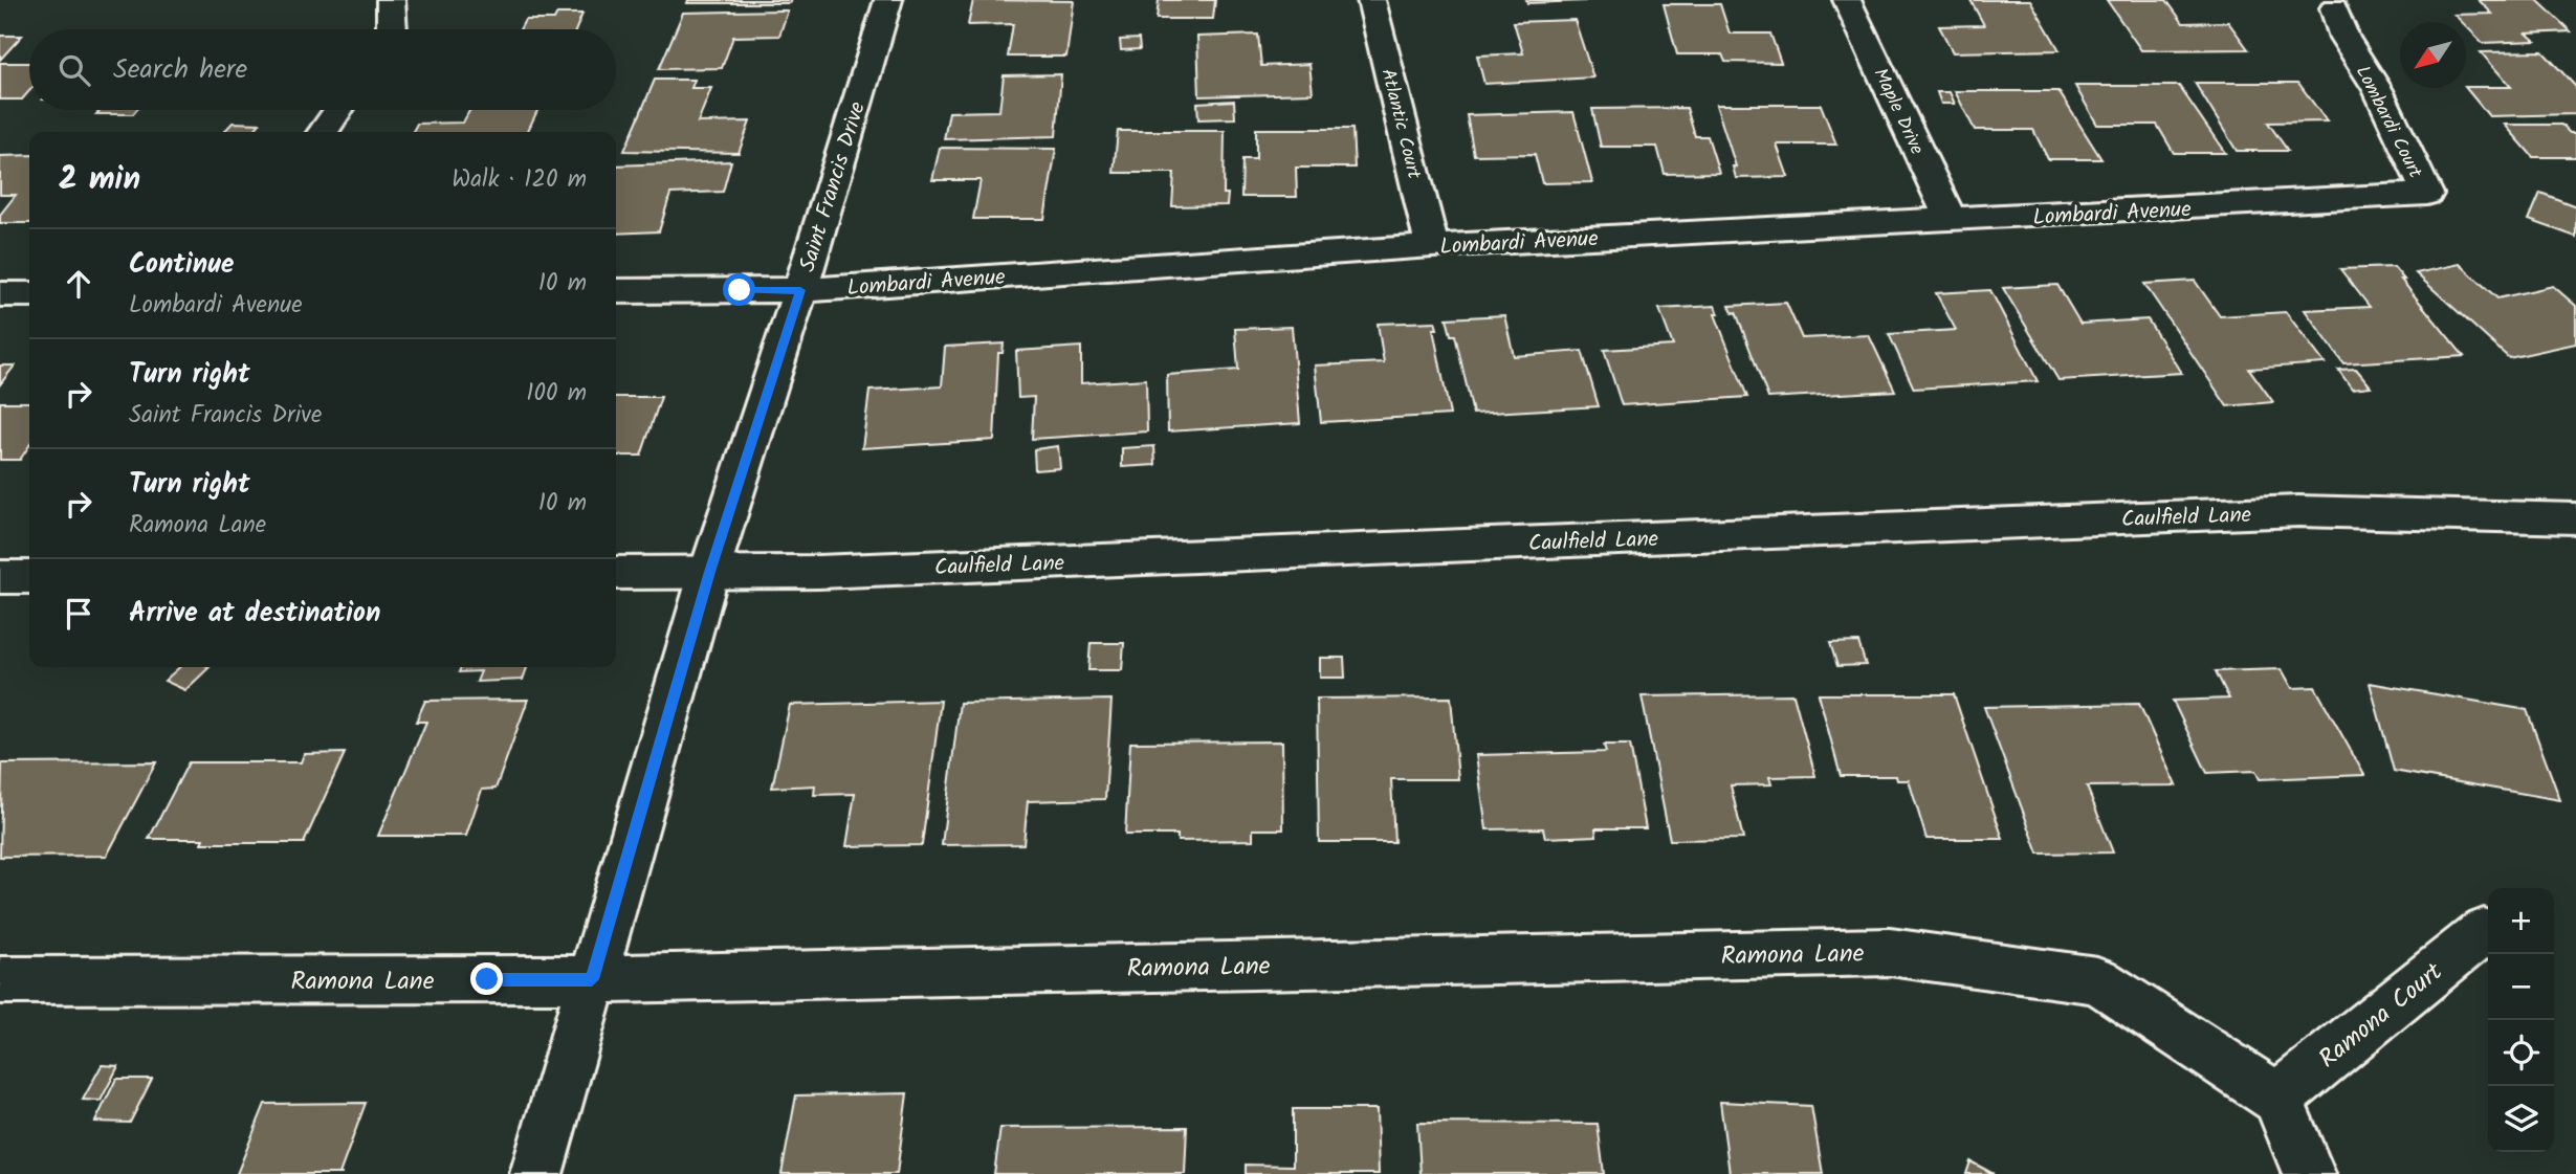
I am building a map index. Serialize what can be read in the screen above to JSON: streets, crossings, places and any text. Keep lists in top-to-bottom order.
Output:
{
  "streets": {
    "street": [
      "Maple Drive",
      "Lombardi Court",
      "Atlantic Court",
      "Saint Francis Drive",
      "Lombardi Avenue",
      "Caulfield Lane",
      "Ramona Lane",
      "Ramona Court"
    ]
  },
  "crossings": [
    ["Maple Drive", "Lombardi Avenue"],
    ["Lombardi Court", "Lombardi Avenue"],
    ["Atlantic Court", "Lombardi Avenue"],
    ["Saint Francis Drive", "Lombardi Avenue"],
    ["Saint Francis Drive", "Caulfield Lane"],
    ["Saint Francis Drive", "Ramona Lane"],
    ["Ramona Lane", "Ramona Court"]
  ],
  "north": "bottom left",
  "page": {
    "search": "Search here",
    "heading": ["2 min", "Walk · 120 m"],
    "list": [
      ["Continue", "Lombardi Avenue", "10 m"],
      ["Turn right", "Saint Francis Drive", "100 m"],
      ["Turn right", "Ramona Lane", "10 m"],
      "Arrive at destination"
    ],
    "map_buttons": ["+", "−"]
  }
}
